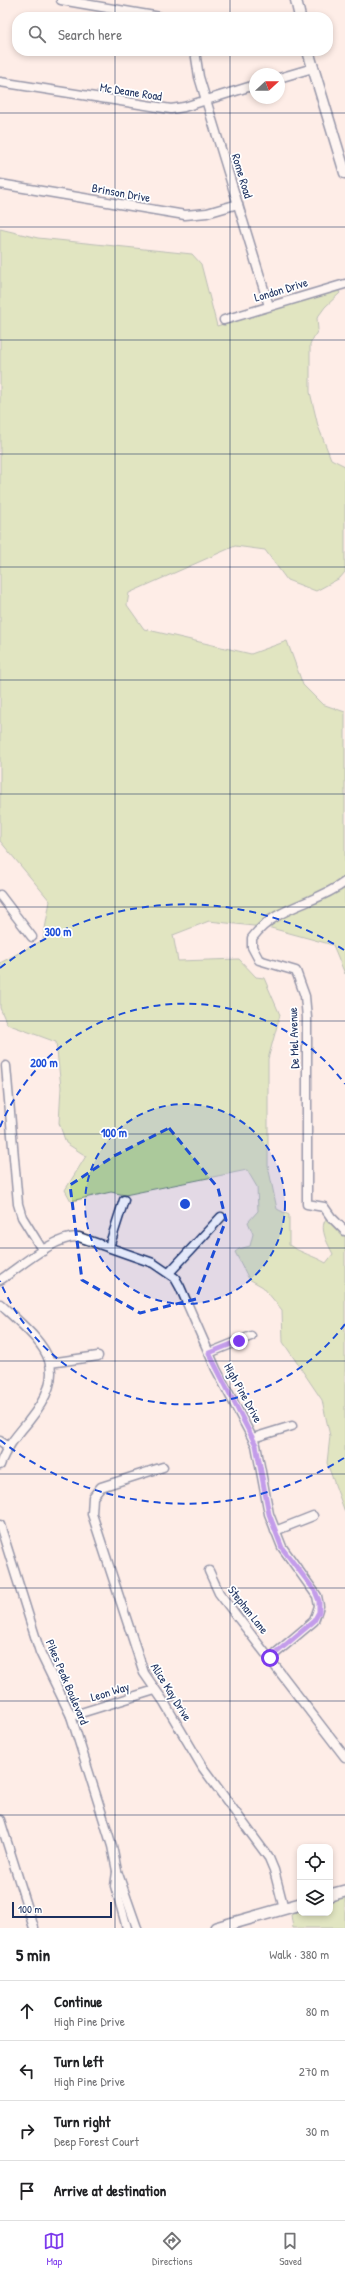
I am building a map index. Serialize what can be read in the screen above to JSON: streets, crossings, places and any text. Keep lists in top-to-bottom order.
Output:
{
  "streets": {
    "street": [
      "Mc Deane Road",
      "Rome Road",
      "Brinson Drive",
      "London Drive",
      "De Mel Avenue",
      "High Pine Drive",
      "Stephan Lane",
      "Pikes Peak Boulevard",
      "Leon Way",
      "Alice Kay Drive"
    ]
  },
  "crossings": [
    ["Mc Deane Road", "Rome Road"],
    ["Rome Road", "Brinson Drive"],
    ["Rome Road", "London Drive"],
    ["High Pine Drive", "Stephan Lane"],
    ["Pikes Peak Boulevard", "Leon Way"],
    ["Leon Way", "Alice Kay Drive"]
  ],
  "scale_bar": "100 m",
  "north": "right",
  "page": {
    "search": "Search here",
    "scale": "100 m",
    "heading": ["5 min", "Walk · 380 m"],
    "list": [
      ["Continue", "High Pine Drive", "80 m"],
      ["Turn left", "High Pine Drive", "270 m"],
      ["Turn right", "Deep Forest Court", "30 m"],
      "Arrive at destination"
    ],
    "nav": ["Map", "Directions", "Saved"]
  },
  "rings": ["300 m", "200 m", "100 m"]
}
